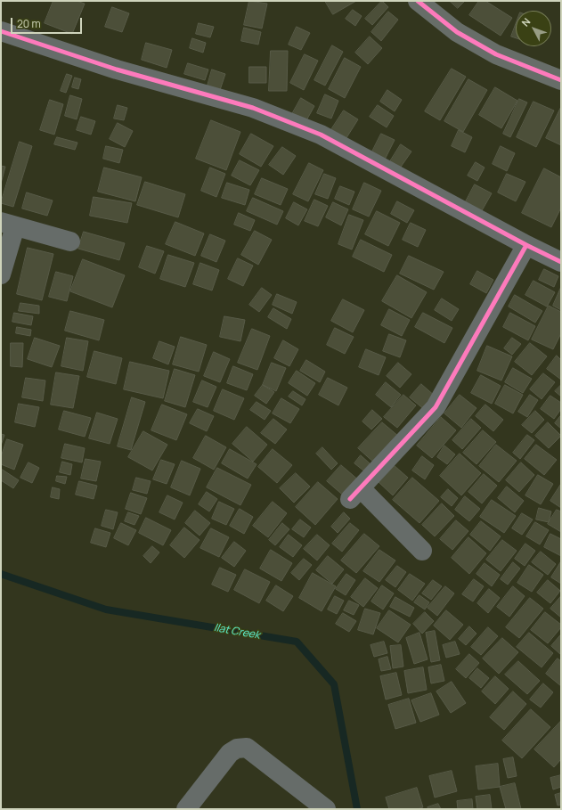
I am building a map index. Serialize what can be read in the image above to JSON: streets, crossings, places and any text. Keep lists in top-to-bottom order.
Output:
{
  "water": ["Ilat Creek"],
  "scale_bar": "20 m",
  "north": "top left"
}
